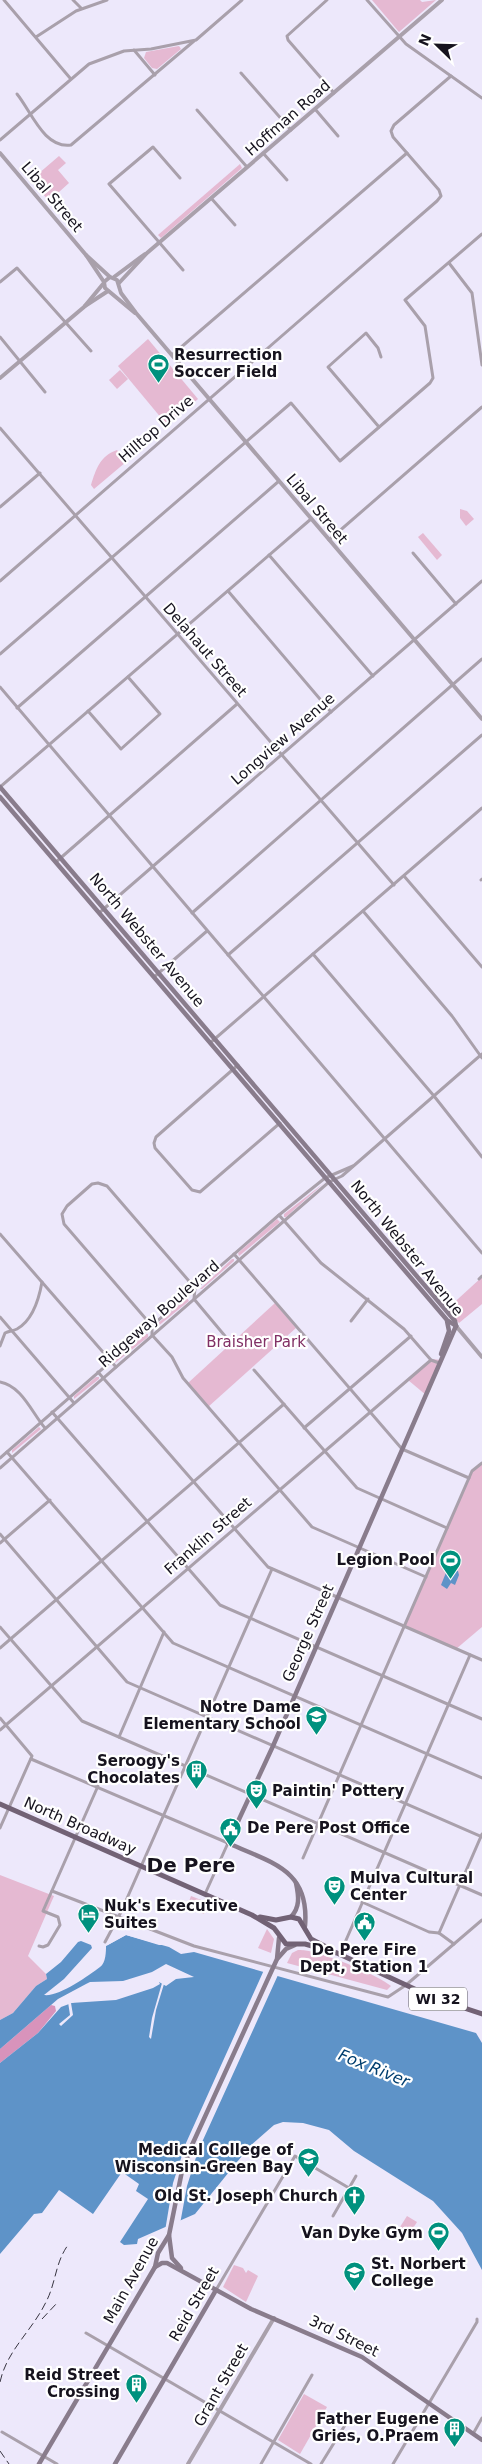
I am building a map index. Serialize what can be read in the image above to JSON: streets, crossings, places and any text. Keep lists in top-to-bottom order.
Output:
{
  "streets": {
    "main road": [
      "North Webster Avenue",
      "George Street",
      "North Broadway",
      "WI 32",
      "Main Avenue",
      "Reid Street",
      "3rd Street"
    ],
    "street": [
      "Hoffman Road",
      "Libal Street",
      "Hilltop Drive",
      "Delahaut Street",
      "Longview Avenue",
      "Ridgeway Boulevard",
      "Franklin Street",
      "Grant Street"
    ]
  },
  "crossings": [
    ["Hoffman Road", "Libal Street"],
    ["Libal Street", "Hilltop Drive"],
    ["Libal Street", "Longview Avenue"],
    ["Hilltop Drive", "Delahaut Street"],
    ["Delahaut Street", "Longview Avenue"],
    ["Longview Avenue", "North Webster Avenue"],
    ["North Webster Avenue", "Ridgeway Boulevard"],
    ["North Webster Avenue", "George Street"],
    ["George Street", "North Broadway"],
    ["WI 32", "Main Avenue"],
    ["Reid Street", "3rd Street"],
    ["3rd Street", "Grant Street"]
  ],
  "districts": ["De Pere"],
  "water": ["Fox River"],
  "parks": ["Braisher Park"],
  "places": {
    "sports": ["Resurrection Soccer Field", "Legion Pool", "Van Dyke Gym"],
    "school or university": ["Notre Dame Elementary School", "Medical College of Wisconsin-Green Bay", "St. Norbert College"],
    "building": ["Seroogy's Chocolates", "Reid Street Crossing", "Father Eugene Gries, O.Praem"],
    "theatre": ["Paintin' Pottery", "Mulva Cultural Center"],
    "public building": ["De Pere Post Office", "De Pere Fire Dept, Station 1"],
    "hotel": ["Nuk's Executive Suites"],
    "church": ["Old St. Joseph Church"]
  },
  "north": "top left"
}
